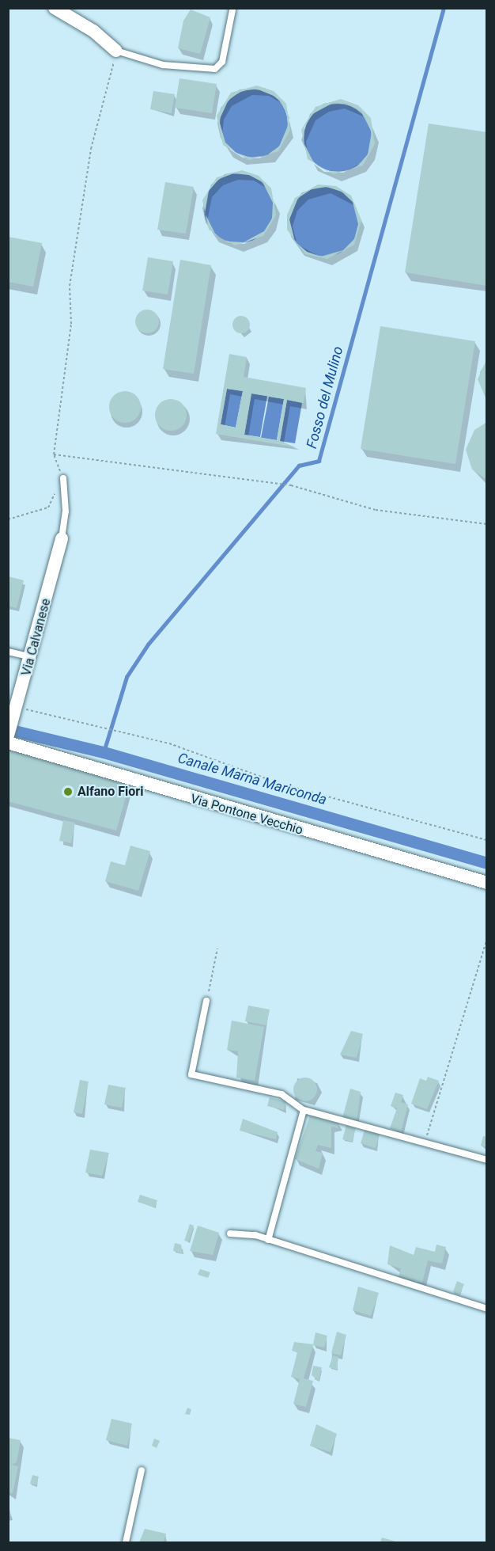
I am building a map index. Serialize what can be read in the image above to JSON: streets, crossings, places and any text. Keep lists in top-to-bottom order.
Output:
{
  "streets": {
    "street": ["Via Calvanese", "Via Pontone Vecchio"]
  },
  "water": ["Fosso del Mulino", "Canale Marna Mariconda"],
  "places": ["Alfano Fiori"]
}
